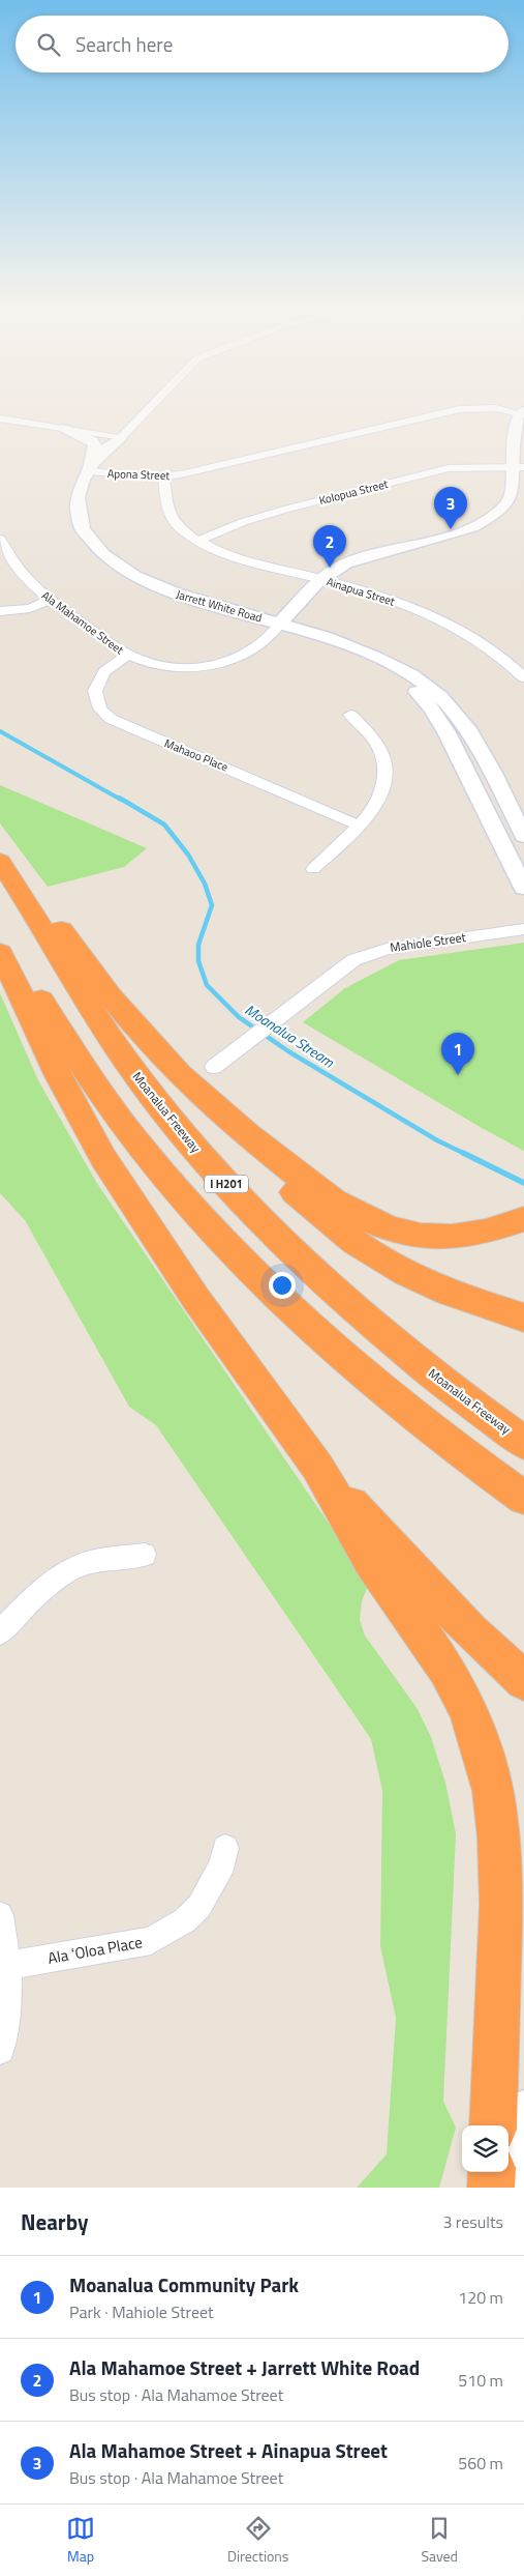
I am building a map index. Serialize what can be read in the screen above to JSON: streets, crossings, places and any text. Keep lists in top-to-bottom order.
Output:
{
  "streets": {
    "highway": ["Moanalua Freeway", "I H201"],
    "street": [
      "Apona Street",
      "Kolopua Street",
      "Ainapua Street",
      "Jarrett White Road",
      "Ala Mahamoe Street",
      "Mahaoo Place",
      "Mahiole Street",
      "Ala ʻOloa Place"
    ]
  },
  "crossings": [
    ["Apona Street", "Ainapua Street"],
    ["Apona Street", "Jarrett White Road"],
    ["Apona Street", "Ala Mahamoe Street"],
    ["Kolopua Street", "Ainapua Street"],
    ["Kolopua Street", "Ala Mahamoe Street"],
    ["Ainapua Street", "Ala Mahamoe Street"],
    ["Jarrett White Road", "Ala Mahamoe Street"],
    ["Ala Mahamoe Street", "Mahaoo Place"]
  ],
  "water": ["Moanalua Stream"],
  "page": {
    "search": "Search here",
    "pins": ["3", "2", "1"],
    "heading": ["Nearby", "3 results"],
    "list": [
      {
        "mark": "1",
        "name": "Moanalua Community Park",
        "note": "Park · Mahiole Street",
        "value": "120 m"
      },
      {
        "mark": "2",
        "name": "Ala Mahamoe Street + Jarrett White Road",
        "note": "Bus stop · Ala Mahamoe Street",
        "value": "510 m"
      },
      {
        "mark": "3",
        "name": "Ala Mahamoe Street + Ainapua Street",
        "note": "Bus stop · Ala Mahamoe Street",
        "value": "560 m"
      }
    ],
    "nav": ["Map", "Directions", "Saved"]
  }
}
